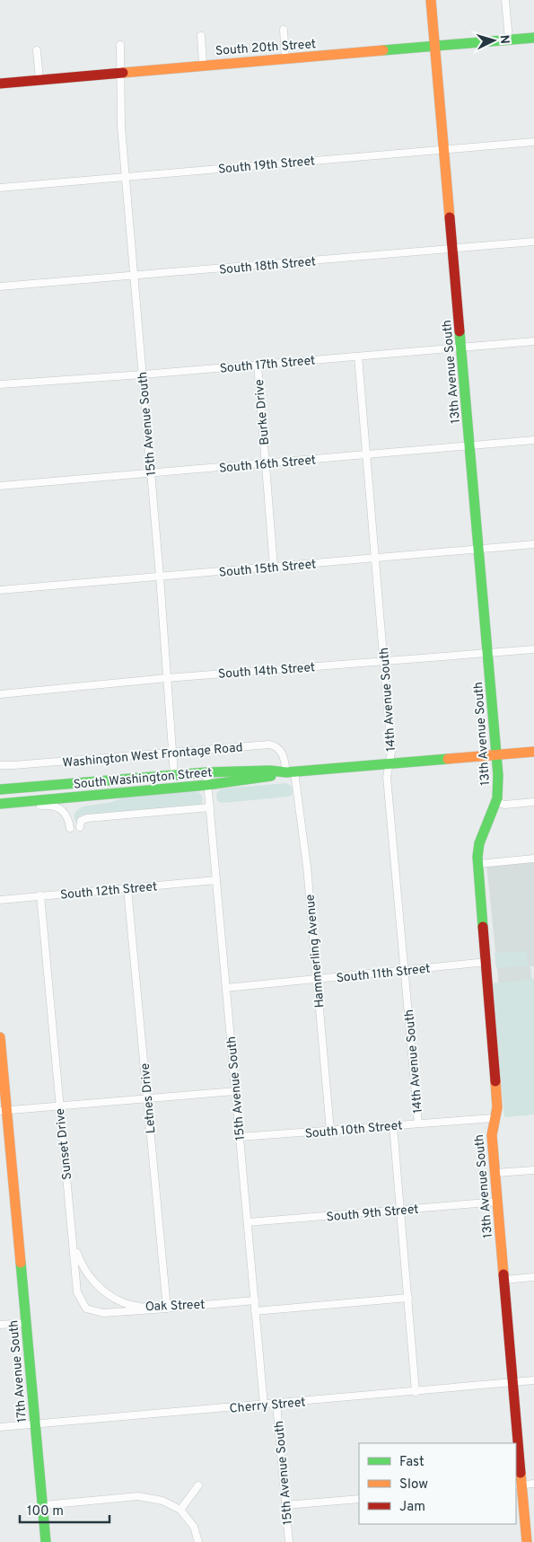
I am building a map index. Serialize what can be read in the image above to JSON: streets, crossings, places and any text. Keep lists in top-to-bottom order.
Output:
{
  "streets": {
    "street": [
      "South 20th Street",
      "South 19th Street",
      "South 18th Street",
      "South 17th Street",
      "13th Avenue South",
      "Burke Drive",
      "15th Avenue South",
      "South 16th Street",
      "South 15th Street",
      "South 14th Street",
      "14th Avenue South",
      "Washington West Frontage Road",
      "South Washington Street",
      "South 12th Street",
      "Hammerling Avenue",
      "South 11th Street",
      "Letnes Drive",
      "South 10th Street",
      "Sunset Drive",
      "South 9th Street",
      "Oak Street",
      "17th Avenue South",
      "Cherry Street"
    ]
  },
  "crossings": [
    ["South 20th Street", "13th Avenue South"],
    ["South 20th Street", "15th Avenue South"],
    ["South 19th Street", "13th Avenue South"],
    ["South 19th Street", "15th Avenue South"],
    ["South 18th Street", "13th Avenue South"],
    ["South 18th Street", "15th Avenue South"],
    ["South 17th Street", "13th Avenue South"],
    ["South 17th Street", "Burke Drive"],
    ["South 17th Street", "15th Avenue South"],
    ["South 17th Street", "14th Avenue South"],
    ["13th Avenue South", "South 16th Street"],
    ["13th Avenue South", "South 15th Street"],
    ["13th Avenue South", "South 14th Street"],
    ["13th Avenue South", "South Washington Street"],
    ["13th Avenue South", "South 11th Street"],
    ["13th Avenue South", "South 10th Street"],
    ["13th Avenue South", "South 9th Street"],
    ["13th Avenue South", "Cherry Street"],
    ["Burke Drive", "South 16th Street"],
    ["Burke Drive", "South 15th Street"],
    ["15th Avenue South", "South 16th Street"],
    ["15th Avenue South", "South 15th Street"],
    ["15th Avenue South", "South 14th Street"],
    ["15th Avenue South", "Washington West Frontage Road"],
    ["15th Avenue South", "South Washington Street"],
    ["15th Avenue South", "South 12th Street"],
    ["15th Avenue South", "South 11th Street"],
    ["15th Avenue South", "South 10th Street"],
    ["15th Avenue South", "South 9th Street"],
    ["15th Avenue South", "Oak Street"],
    ["15th Avenue South", "Cherry Street"],
    ["South 16th Street", "14th Avenue South"],
    ["South 15th Street", "14th Avenue South"],
    ["South 14th Street", "14th Avenue South"],
    ["14th Avenue South", "South Washington Street"],
    ["14th Avenue South", "South 11th Street"],
    ["14th Avenue South", "South 10th Street"],
    ["Washington West Frontage Road", "South Washington Street"],
    ["Washington West Frontage Road", "Hammerling Avenue"],
    ["South Washington Street", "Hammerling Avenue"],
    ["South 12th Street", "Letnes Drive"],
    ["South 12th Street", "Sunset Drive"],
    ["Hammerling Avenue", "South 11th Street"],
    ["Hammerling Avenue", "South 10th Street"],
    ["Letnes Drive", "Sunset Drive"],
    ["Letnes Drive", "Oak Street"],
    ["Sunset Drive", "Oak Street"],
    ["17th Avenue South", "Cherry Street"]
  ],
  "legend": ["Fast", "Slow", "Jam"],
  "scale_bar": "100 m",
  "north": "right"
}
